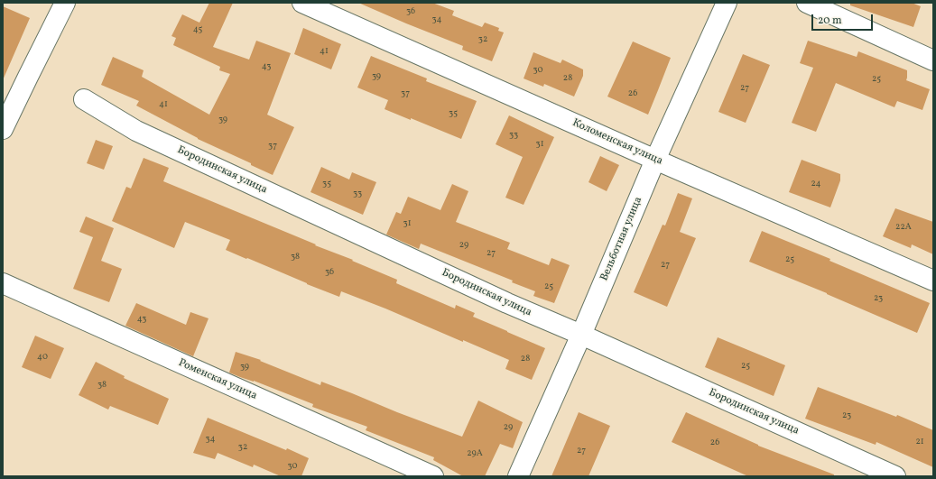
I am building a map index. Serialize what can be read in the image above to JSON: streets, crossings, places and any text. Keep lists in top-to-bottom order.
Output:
{
  "streets": {
    "street": [
      "Коломенская улица",
      "Бородинская улица",
      "Вельботная улица",
      "Роменская улица"
    ]
  },
  "crossings": [
    ["Коломенская улица", "Вельботная улица"],
    ["Бородинская улица", "Вельботная улица"]
  ],
  "house_numbers": [
    "36",
    "34",
    "45",
    "32",
    "41",
    "43",
    "30",
    "39",
    "28",
    "25",
    "27",
    "37",
    "26",
    "41",
    "35",
    "39",
    "33",
    "31",
    "37",
    "35",
    "24",
    "33",
    "31",
    "22А",
    "29",
    "27",
    "38",
    "25",
    "27",
    "36",
    "25",
    "23",
    "43",
    "40",
    "28",
    "25",
    "39",
    "38",
    "23",
    "29",
    "34",
    "21",
    "26",
    "32",
    "27",
    "29А",
    "30"
  ],
  "scale_bar": "20 m"
}
